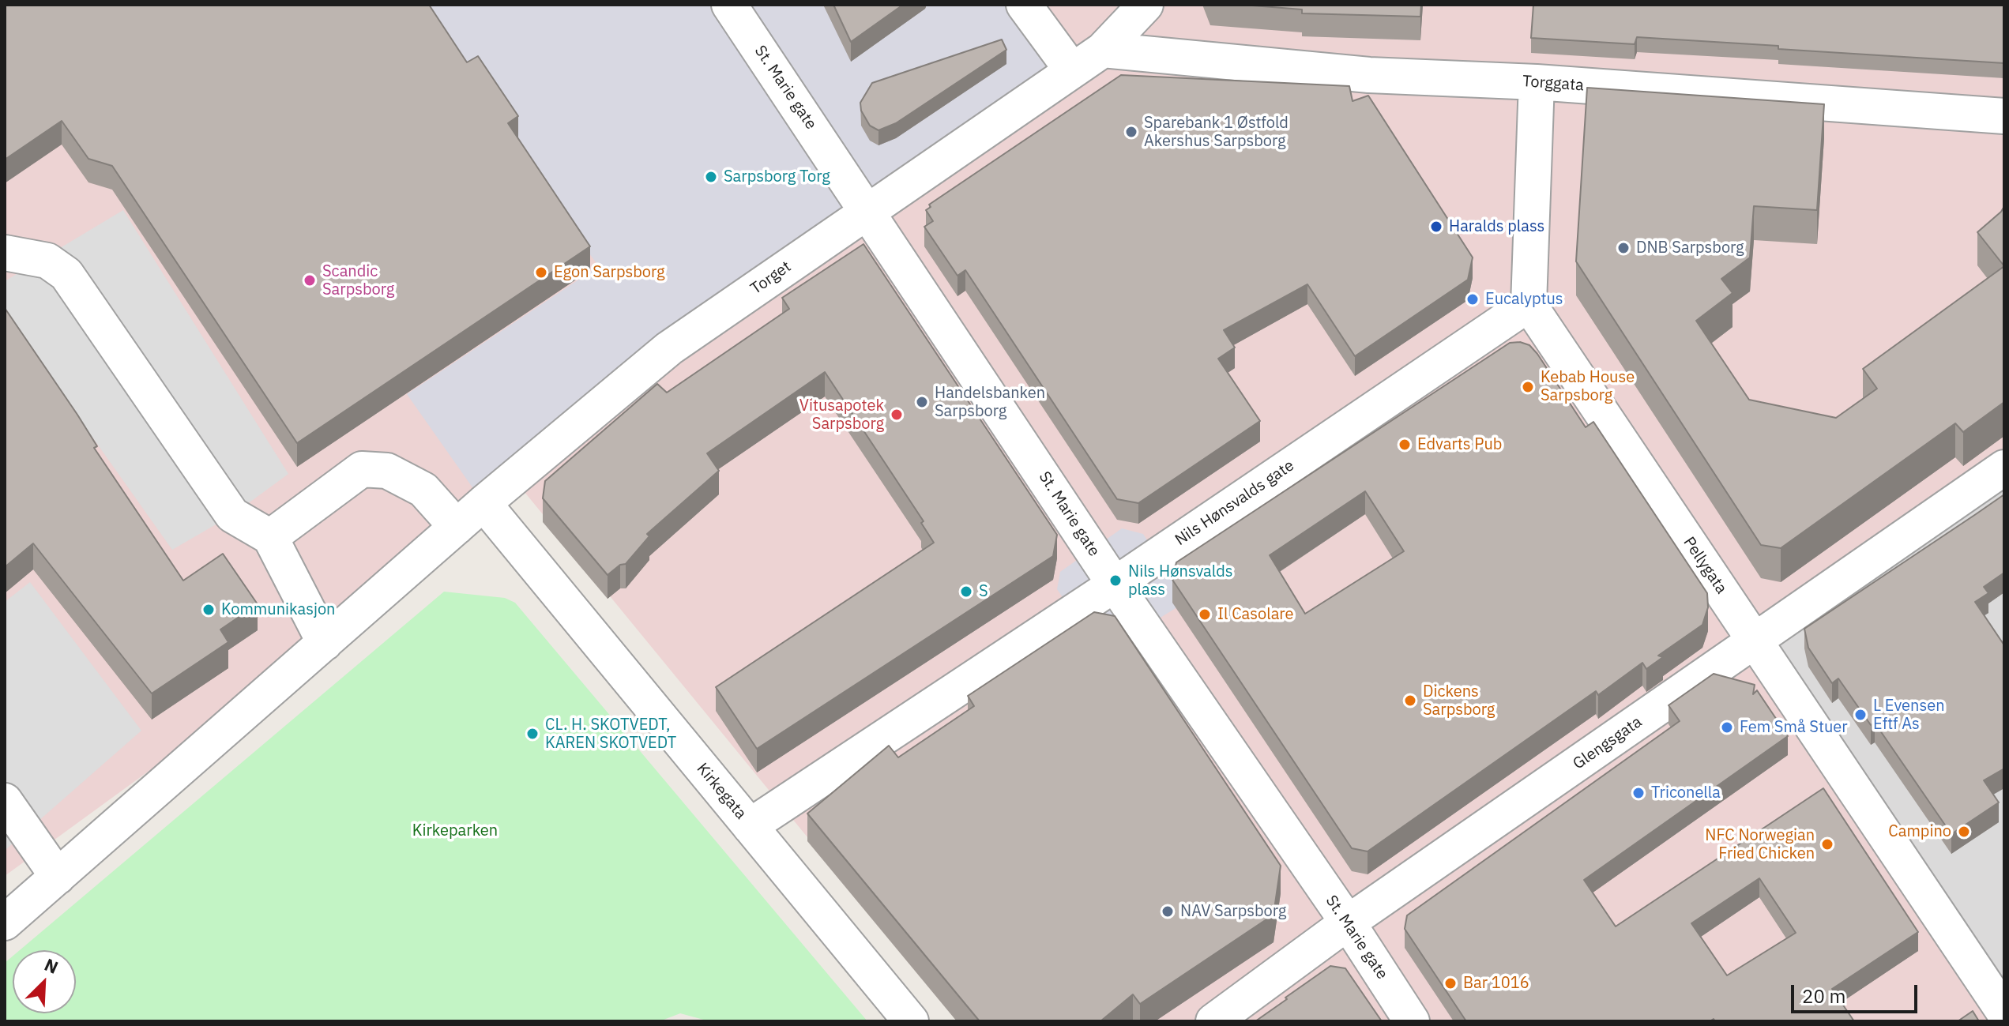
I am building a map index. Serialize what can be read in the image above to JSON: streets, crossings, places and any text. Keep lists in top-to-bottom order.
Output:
{
  "streets": {
    "street": [
      "Torggata",
      "St. Marie gate",
      "Torget",
      "Nils Hønsvalds gate",
      "Pellygata",
      "Glengsgata",
      "Kirkegata"
    ]
  },
  "crossings": [
    ["Torggata", "Torget"],
    ["St. Marie gate", "Torget"],
    ["St. Marie gate", "Nils Hønsvalds gate"],
    ["St. Marie gate", "Glengsgata"],
    ["Torget", "Kirkegata"],
    ["Nils Hønsvalds gate", "Pellygata"],
    ["Nils Hønsvalds gate", "Kirkegata"],
    ["Pellygata", "Glengsgata"]
  ],
  "parks": ["Kirkeparken"],
  "places": [
    "Sparebank 1 Østfold Akershus Sarpsborg",
    "Sarpsborg Torg",
    "Haralds plass",
    "DNB Sarpsborg",
    "Egon Sarpsborg",
    "Scandic Sarpsborg",
    "Eucalyptus",
    "Kebab House Sarpsborg",
    "Handelsbanken Sarpsborg",
    "Vitusapotek Sarpsborg",
    "Edvarts Pub",
    "Nils Hønsvalds plass",
    "S",
    "Kommunikasjon",
    "Il Casolare",
    "Dickens Sarpsborg",
    "L Evensen Eftf As",
    "Fem Små Stuer",
    "CL. H. SKOTVEDT, KAREN SKOTVEDT",
    "Triconella",
    "Campino",
    "NFC Norwegian Fried Chicken",
    "NAV Sarpsborg",
    "Bar 1016"
  ],
  "scale_bar": "20 m",
  "north": "top right"
}
